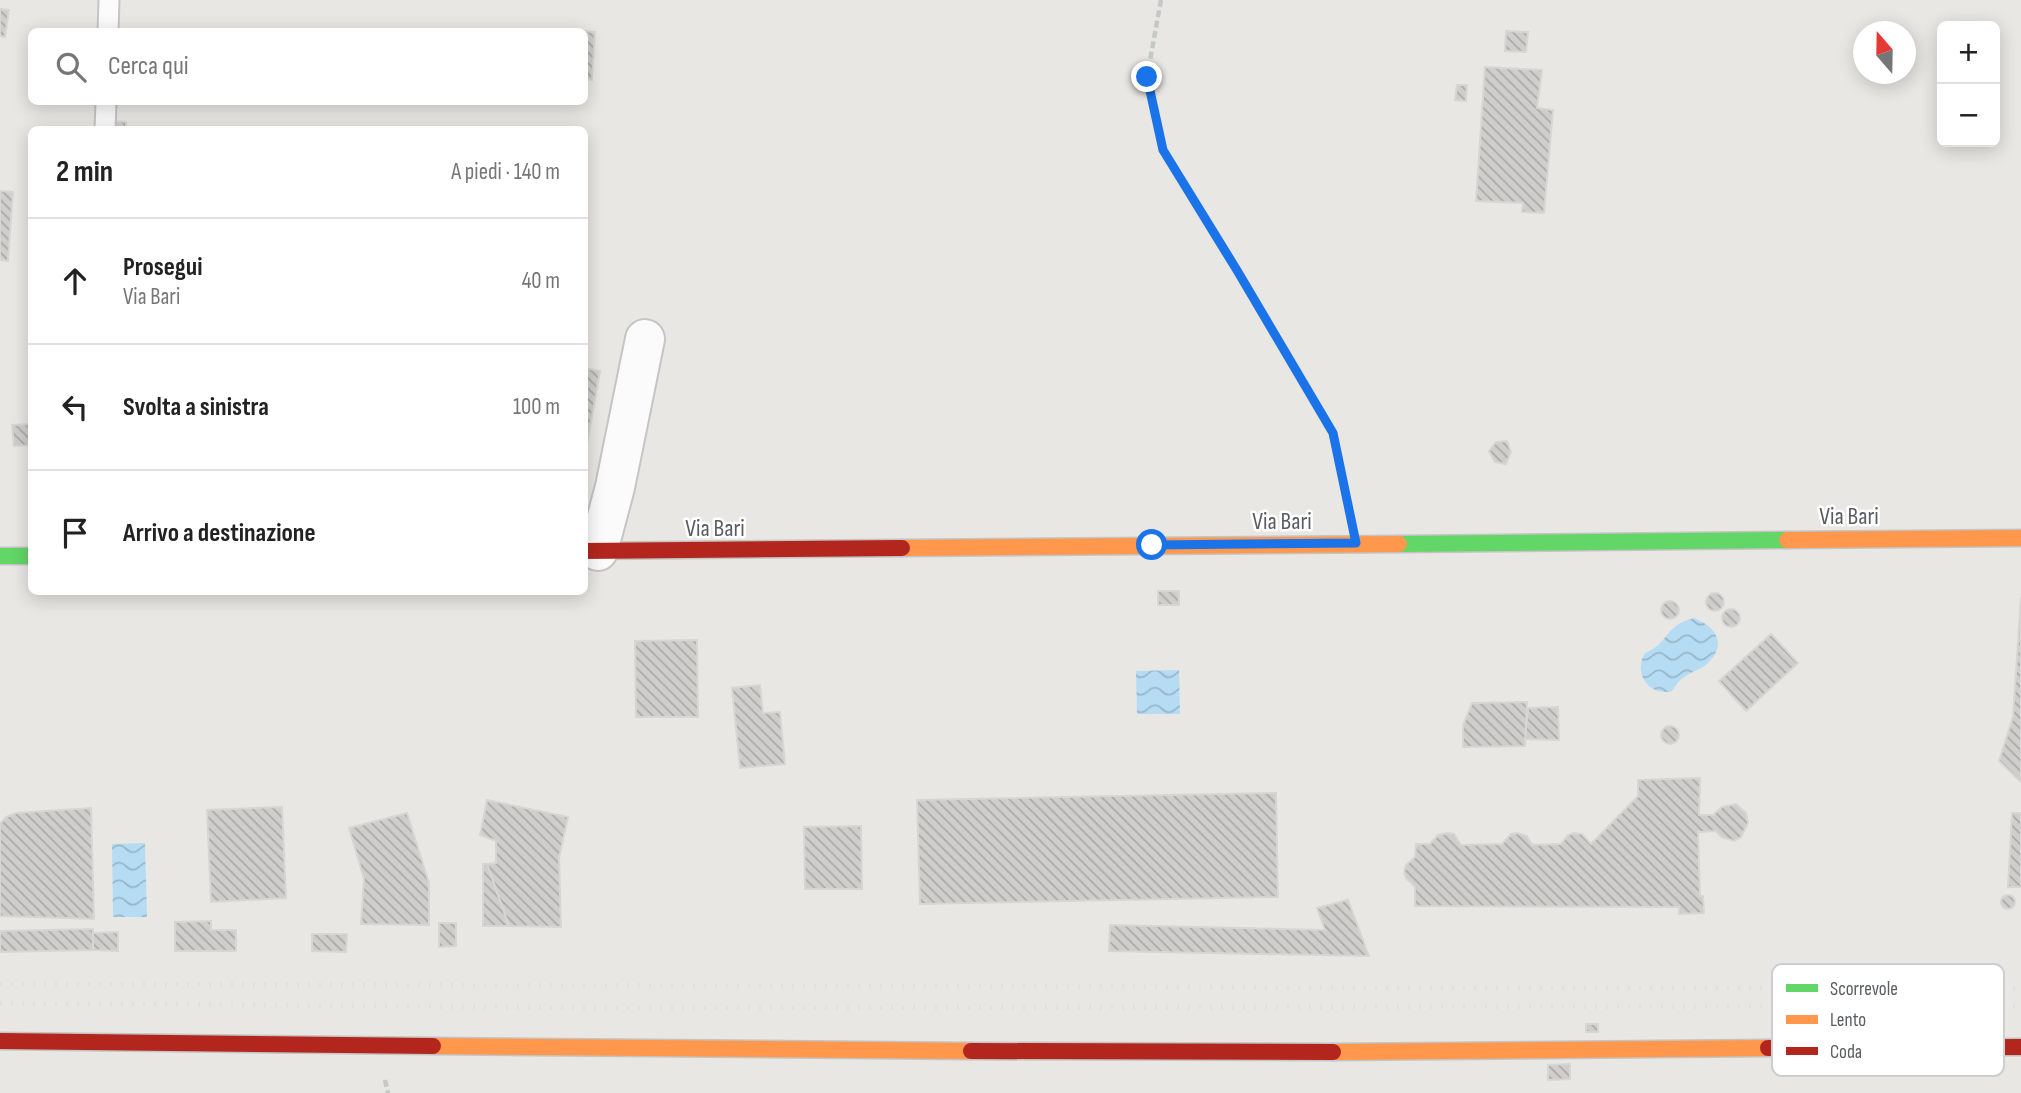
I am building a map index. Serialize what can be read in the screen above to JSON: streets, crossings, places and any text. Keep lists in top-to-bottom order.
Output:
{
  "streets": {
    "street": ["Via Bari"]
  },
  "legend": ["Scorrevole", "Lento", "Coda"],
  "north": "top",
  "page": {
    "map_buttons": ["+", "−"],
    "search": "Cerca qui",
    "heading": ["2 min", "A piedi · 140 m"],
    "list": [
      ["Prosegui", "Via Bari", "40 m"],
      ["Svolta a sinistra", "100 m"],
      "Arrivo a destinazione"
    ]
  }
}
